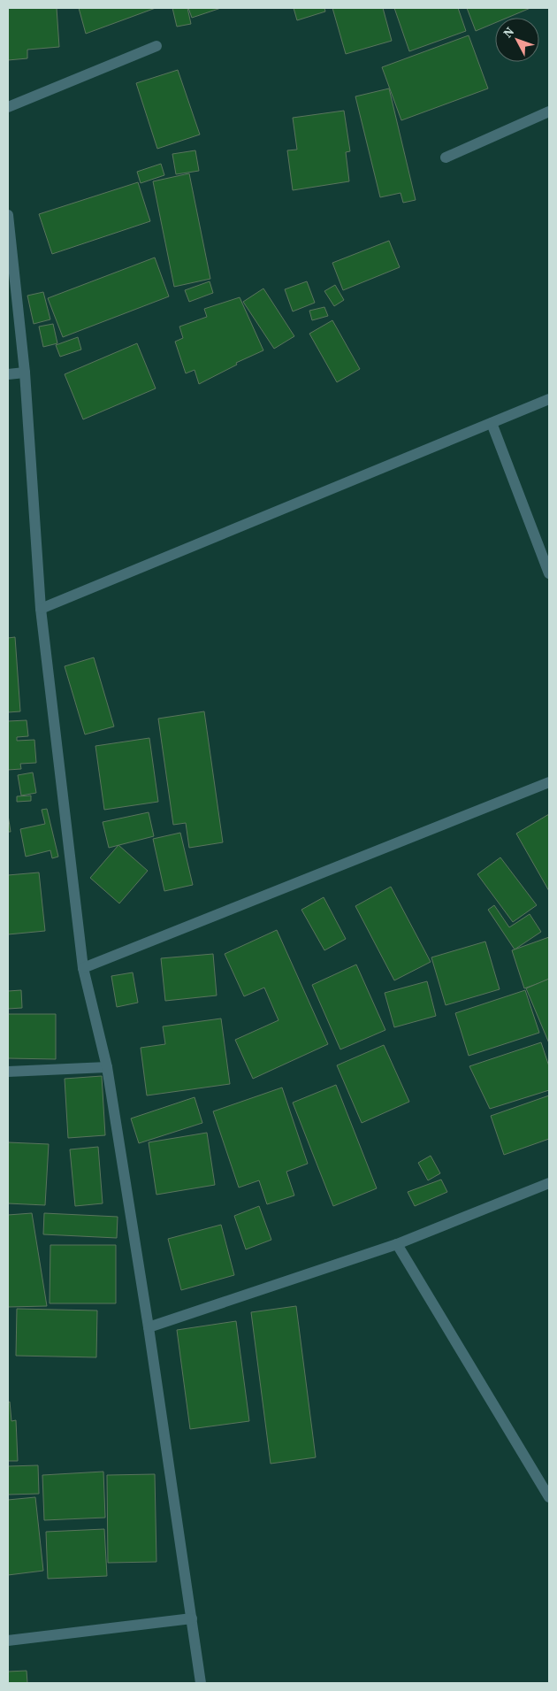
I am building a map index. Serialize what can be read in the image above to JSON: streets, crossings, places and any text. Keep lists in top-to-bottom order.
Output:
{
  "north": "top left"
}
